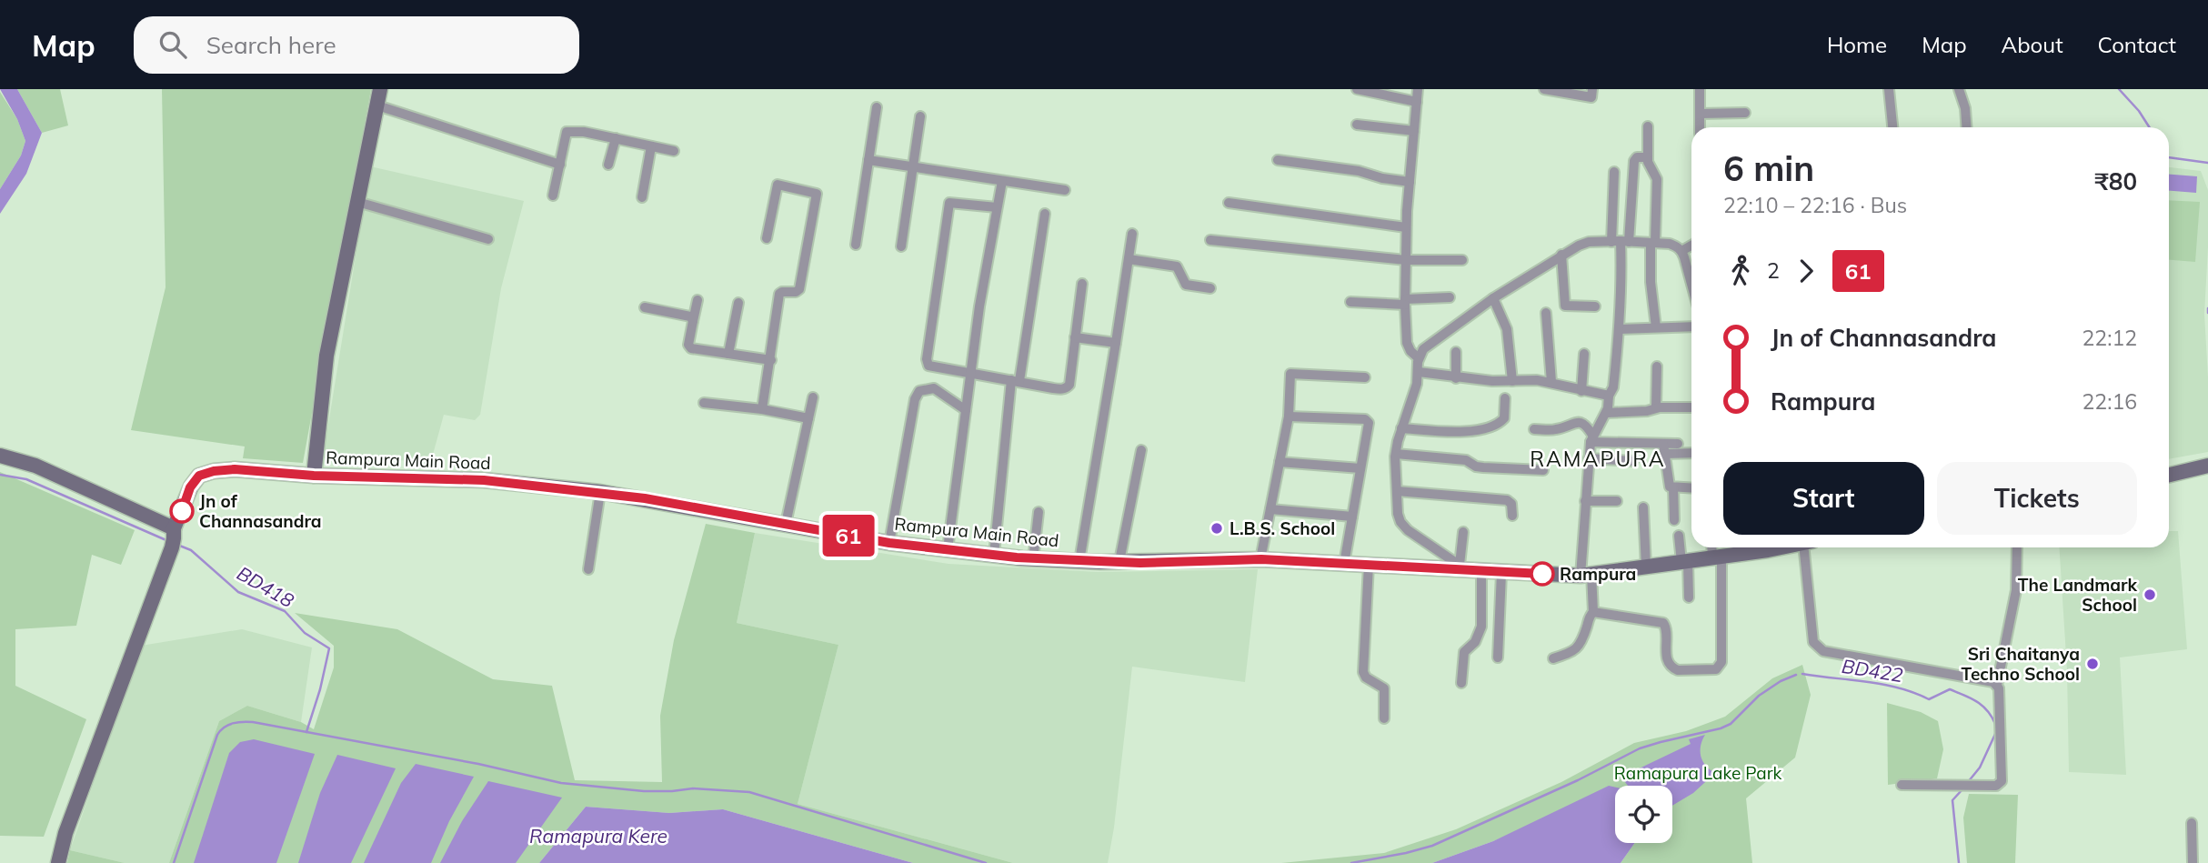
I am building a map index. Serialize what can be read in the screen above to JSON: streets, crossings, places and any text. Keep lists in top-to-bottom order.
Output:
{
  "streets": {
    "main road": ["Rampura Main Road"]
  },
  "districts": ["RAMAPURA"],
  "water": ["BD418", "BD422", "Ramapura Kere"],
  "parks": ["Ramapura Lake Park"],
  "places": [
    "Jn of Channasandra",
    "L.B.S. School",
    "Rampura",
    "The Landmark School",
    "Sri Chaitanya Techno School"
  ],
  "lines": ["bus line 61"],
  "page": {
    "header": "Map",
    "search": "Search here",
    "nav": [
      "Home",
      "Map",
      "About",
      "Contact"
    ],
    "on_map": "61",
    "heading": ["6 min", "22:10 – 22:16 · Bus", "₹80"],
    "legs": ["2", "61"],
    "list": [
      {
        "name": "Jn of Channasandra",
        "value": "22:12"
      },
      {
        "name": "Rampura",
        "value": "22:16"
      }
    ],
    "buttons": ["Start", "Tickets"]
  }
}
